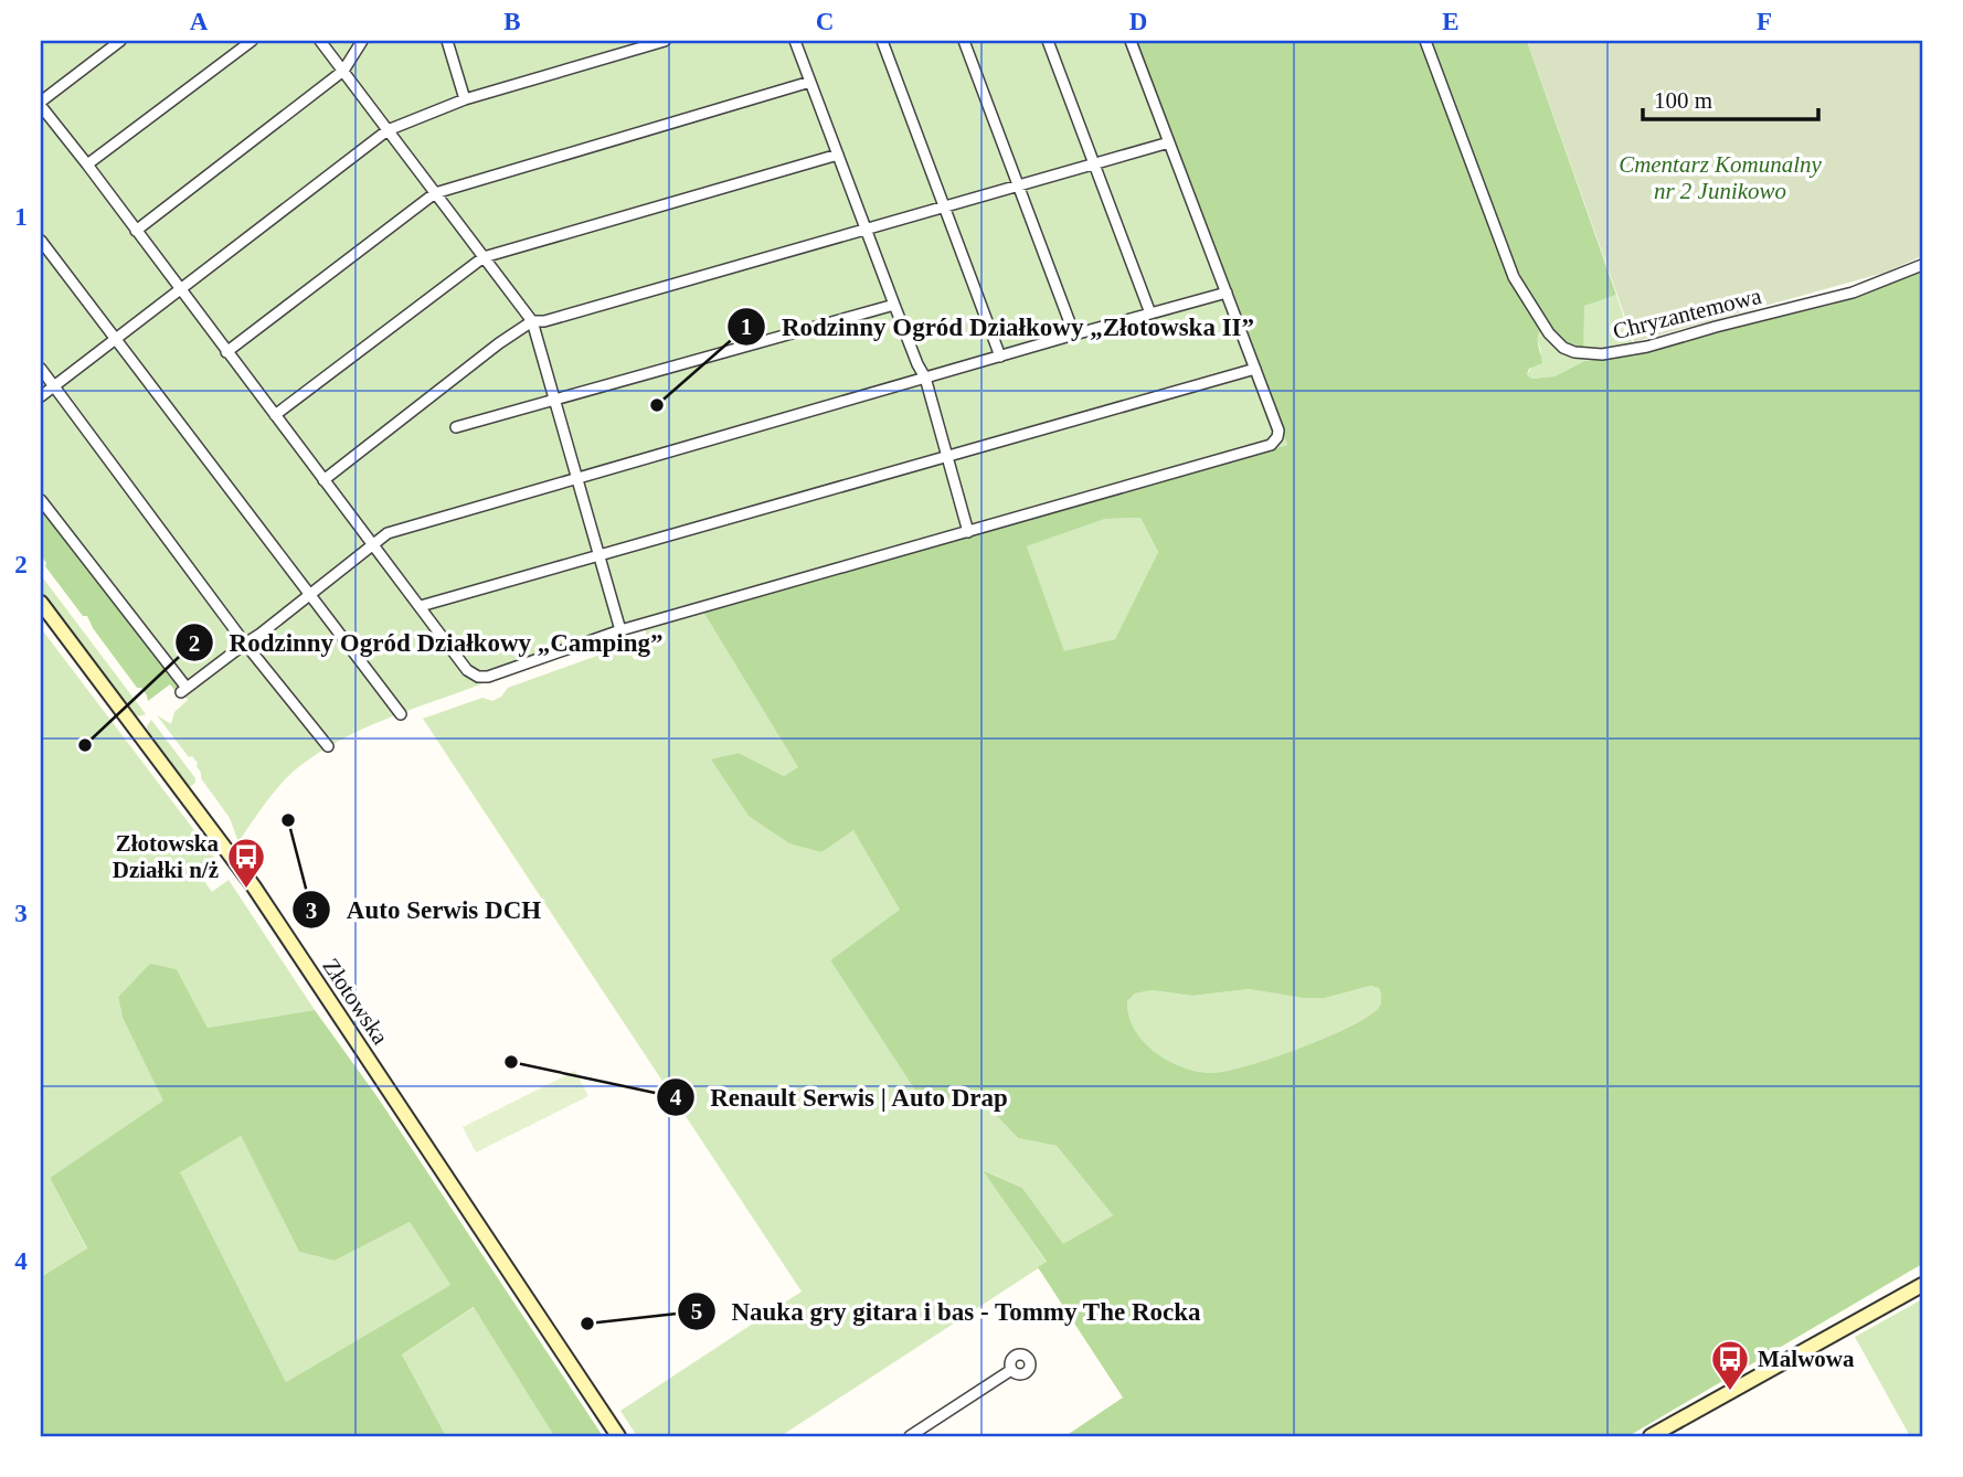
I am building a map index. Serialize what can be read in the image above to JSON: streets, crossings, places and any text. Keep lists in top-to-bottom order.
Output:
{
  "streets": {
    "street": ["Chryzantemowa", "Złotowska"]
  },
  "parks": ["Cmentarz Komunalny nr 2 Junikowo"],
  "places": {
    "other": [
      "Rodzinny Ogród Działkowy „Złotowska II”",
      "Rodzinny Ogród Działkowy „Camping”",
      "Auto Serwis DCH",
      "Renault Serwis | Auto Drap",
      "Nauka gry gitara i bas - Tommy The Rocka"
    ],
    "bus stop": ["Złotowska Działki n/ż", "Malwowa"]
  },
  "scale_bar": "100 m",
  "grid": {
    "columns": [
      "A",
      "B",
      "C",
      "D",
      "E",
      "F"
    ],
    "rows": [
      "1",
      "2",
      "3",
      "4"
    ]
  }
}
